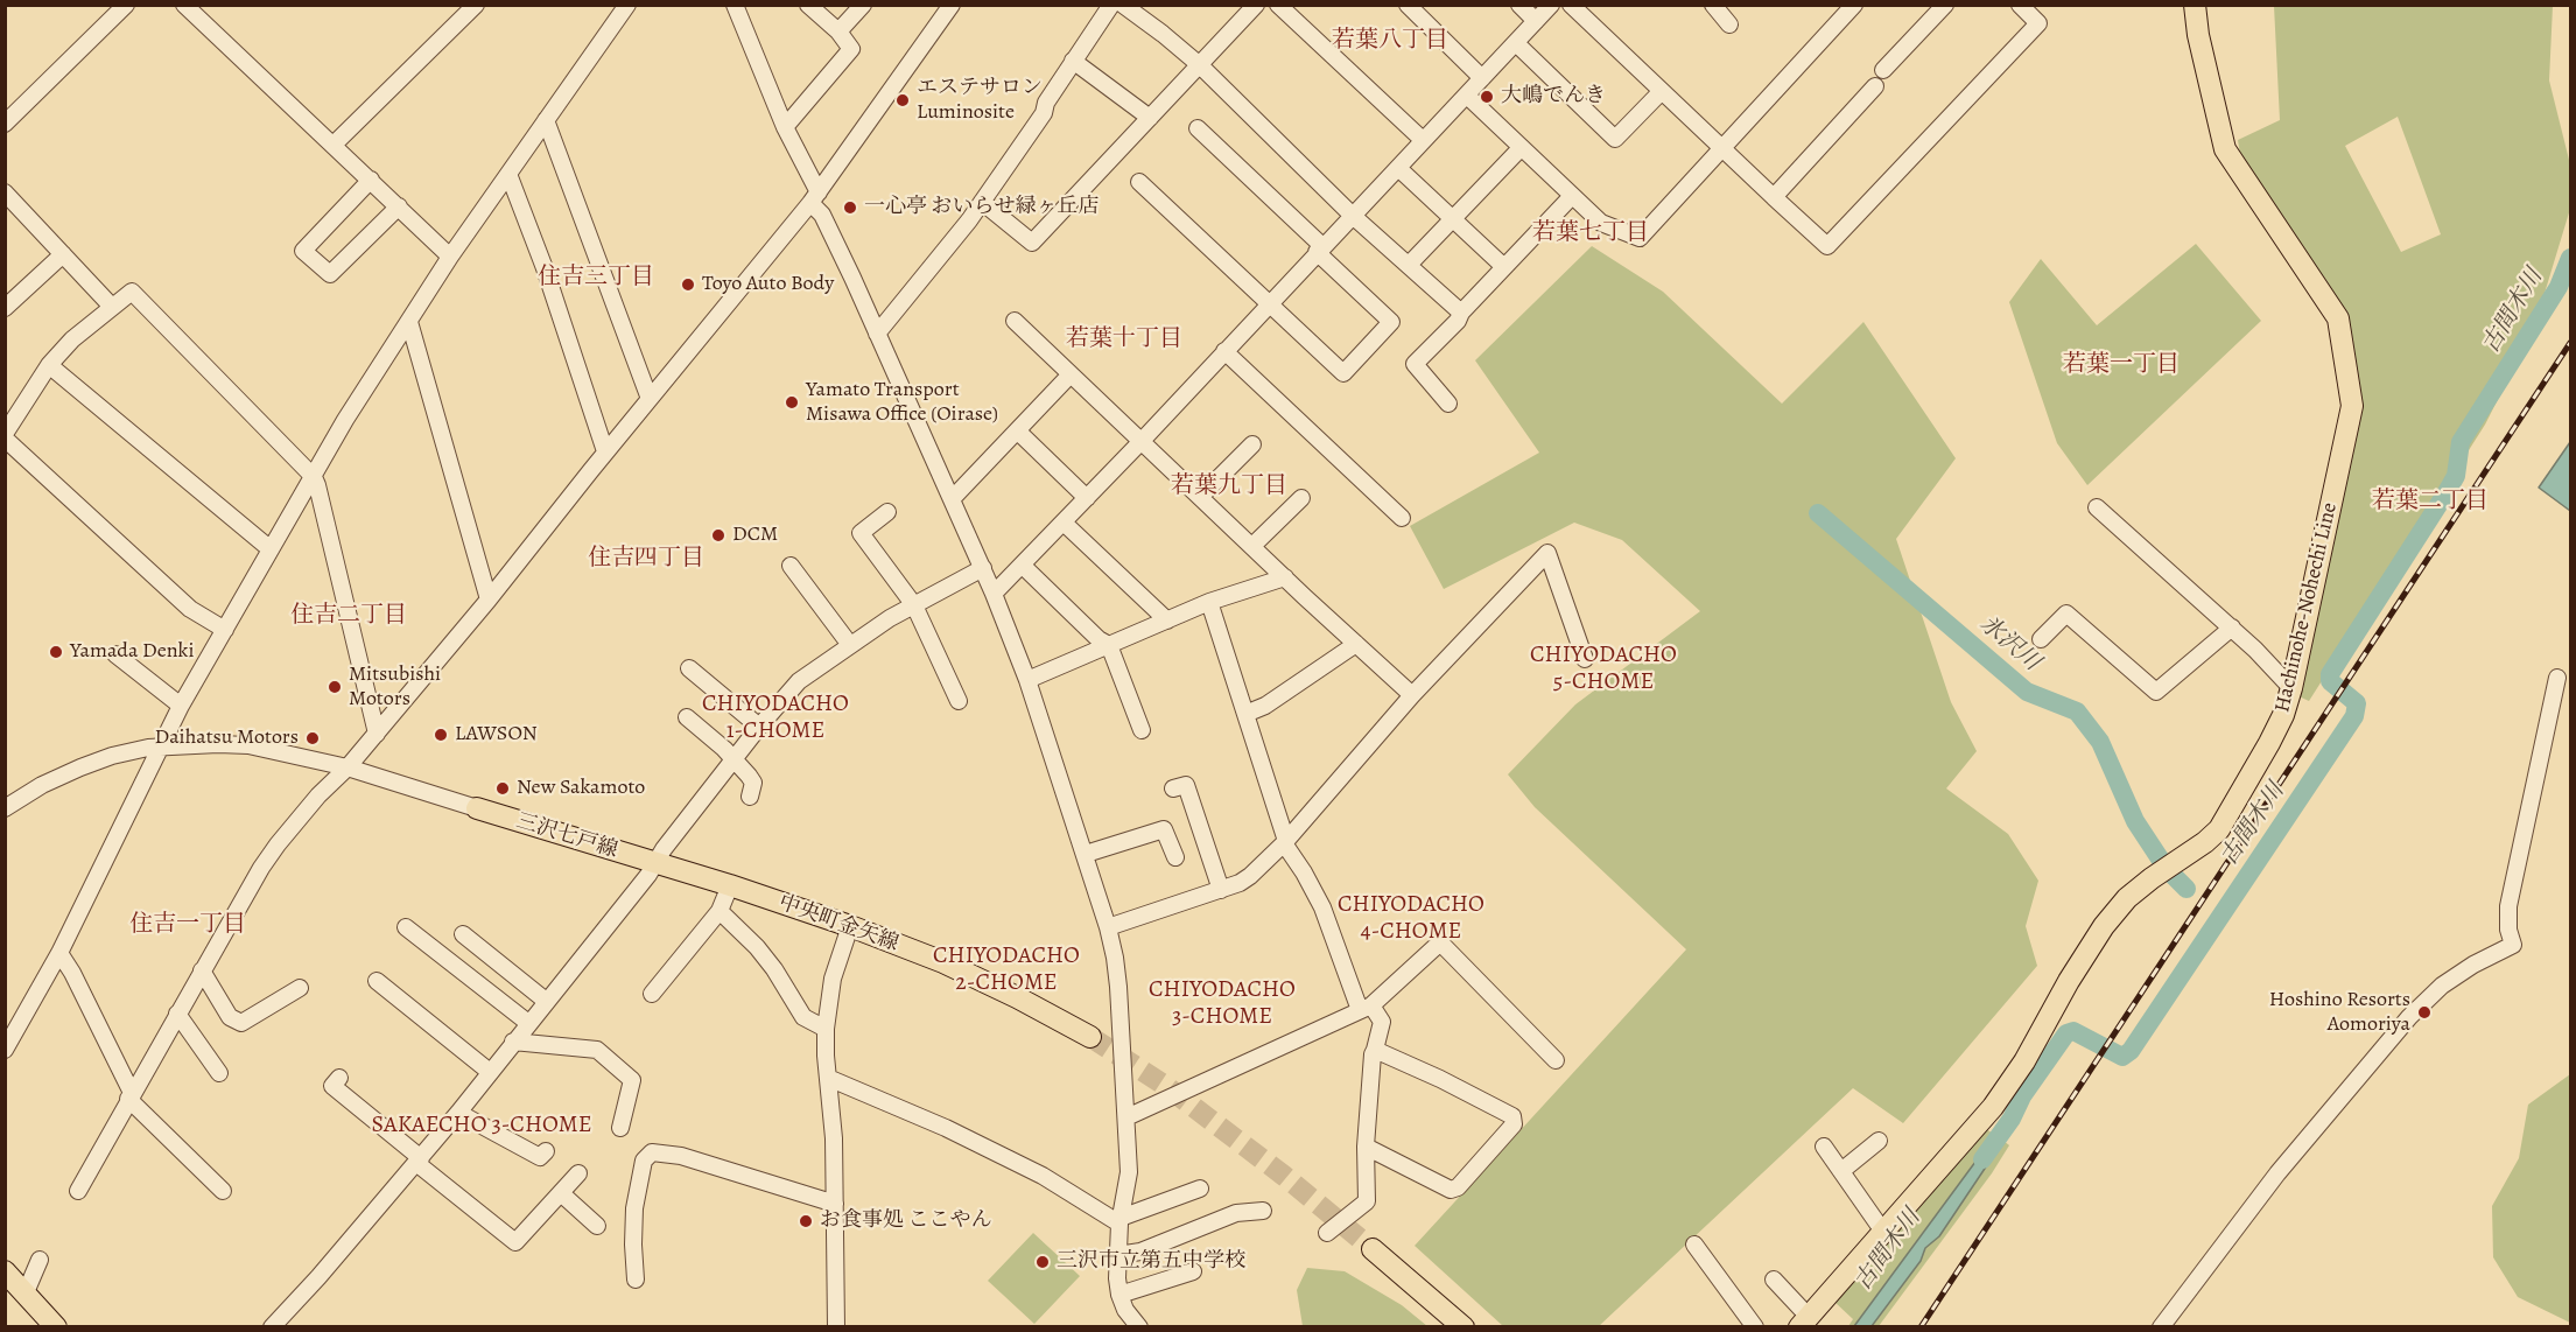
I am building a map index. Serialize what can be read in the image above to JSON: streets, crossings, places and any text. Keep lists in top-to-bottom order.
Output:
{
  "streets": {
    "main road": ["Hachinohe-Nohechi Line", "三沢七戸線", "中央町金矢線"]
  },
  "crossings": [
    ["三沢七戸線", "中央町金矢線"]
  ],
  "districts": [
    "若葉八丁目",
    "若葉七丁目",
    "住吉三丁目",
    "若葉十丁目",
    "若葉一丁目",
    "若葉九丁目",
    "若葉二丁目",
    "住吉四丁目",
    "住吉二丁目",
    "CHIYODACHO 5-CHOME",
    "CHIYODACHO 1-CHOME",
    "CHIYODACHO 4-CHOME",
    "住吉一丁目",
    "CHIYODACHO 2-CHOME",
    "CHIYODACHO 3-CHOME",
    "SAKAECHO 3-CHOME"
  ],
  "water": ["古間木川", "氷沢川"],
  "places": [
    "大嶋でんき",
    "エステサロン Luminosite",
    "一心亭 おいらせ緑ヶ丘店",
    "Toyo Auto Body",
    "Yamato Transport Misawa Office (Oirase)",
    "DCM",
    "Yamada Denki",
    "Mitsubishi Motors",
    "LAWSON",
    "Daihatsu Motors",
    "New Sakamoto",
    "Hoshino Resorts Aomoriya",
    "お食事処 ここやん",
    "三沢市立第五中学校"
  ]
}
